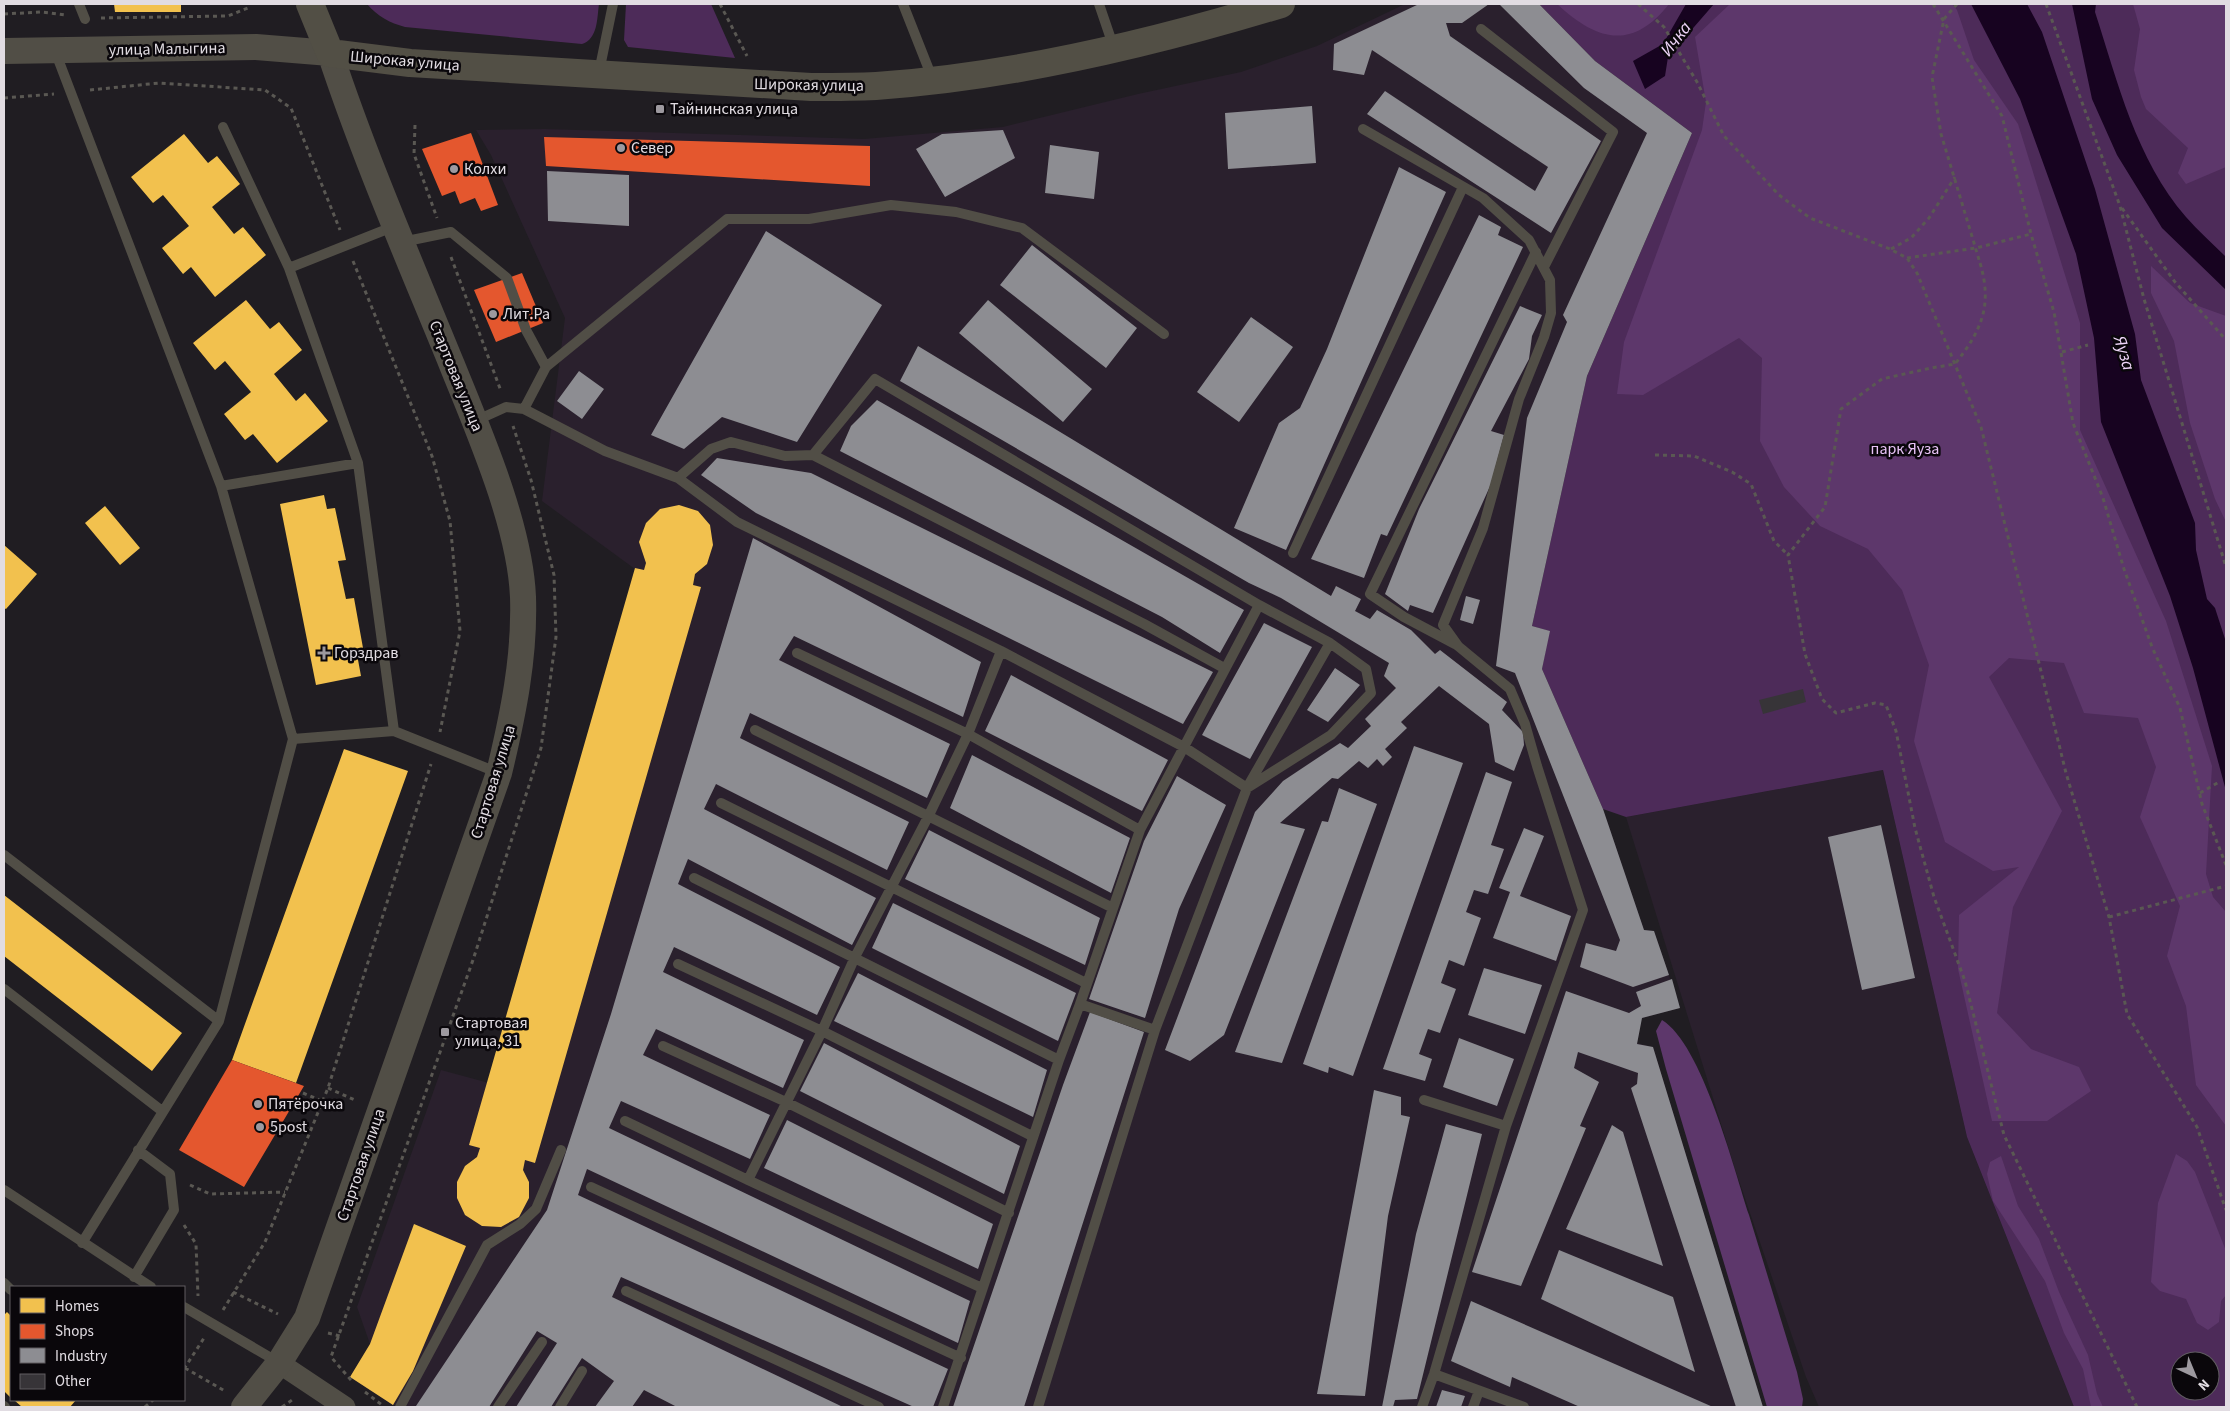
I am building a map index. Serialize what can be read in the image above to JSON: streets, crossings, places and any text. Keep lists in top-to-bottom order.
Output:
{
  "streets": {
    "main road": ["Широкая улица"],
    "street": ["улица Малыгина", "Стартовая улица"]
  },
  "crossings": [
    ["улица Малыгина", "Широкая улица"],
    ["улица Малыгина", "Стартовая улица"],
    ["Широкая улица", "Стартовая улица"]
  ],
  "water": ["Ичка", "Яуза"],
  "parks": ["парк Яуза"],
  "places": {
    "transit": ["Тайнинская улица", "Стартовая улица, 31"],
    "other": [
      "Север",
      "Колхи",
      "Лит.Ра",
      "Пятёрочка",
      "5post"
    ],
    "health": ["Горздрав"]
  },
  "legend": [
    "Homes",
    "Shops",
    "Industry",
    "Other"
  ],
  "north": "bottom right"
}
